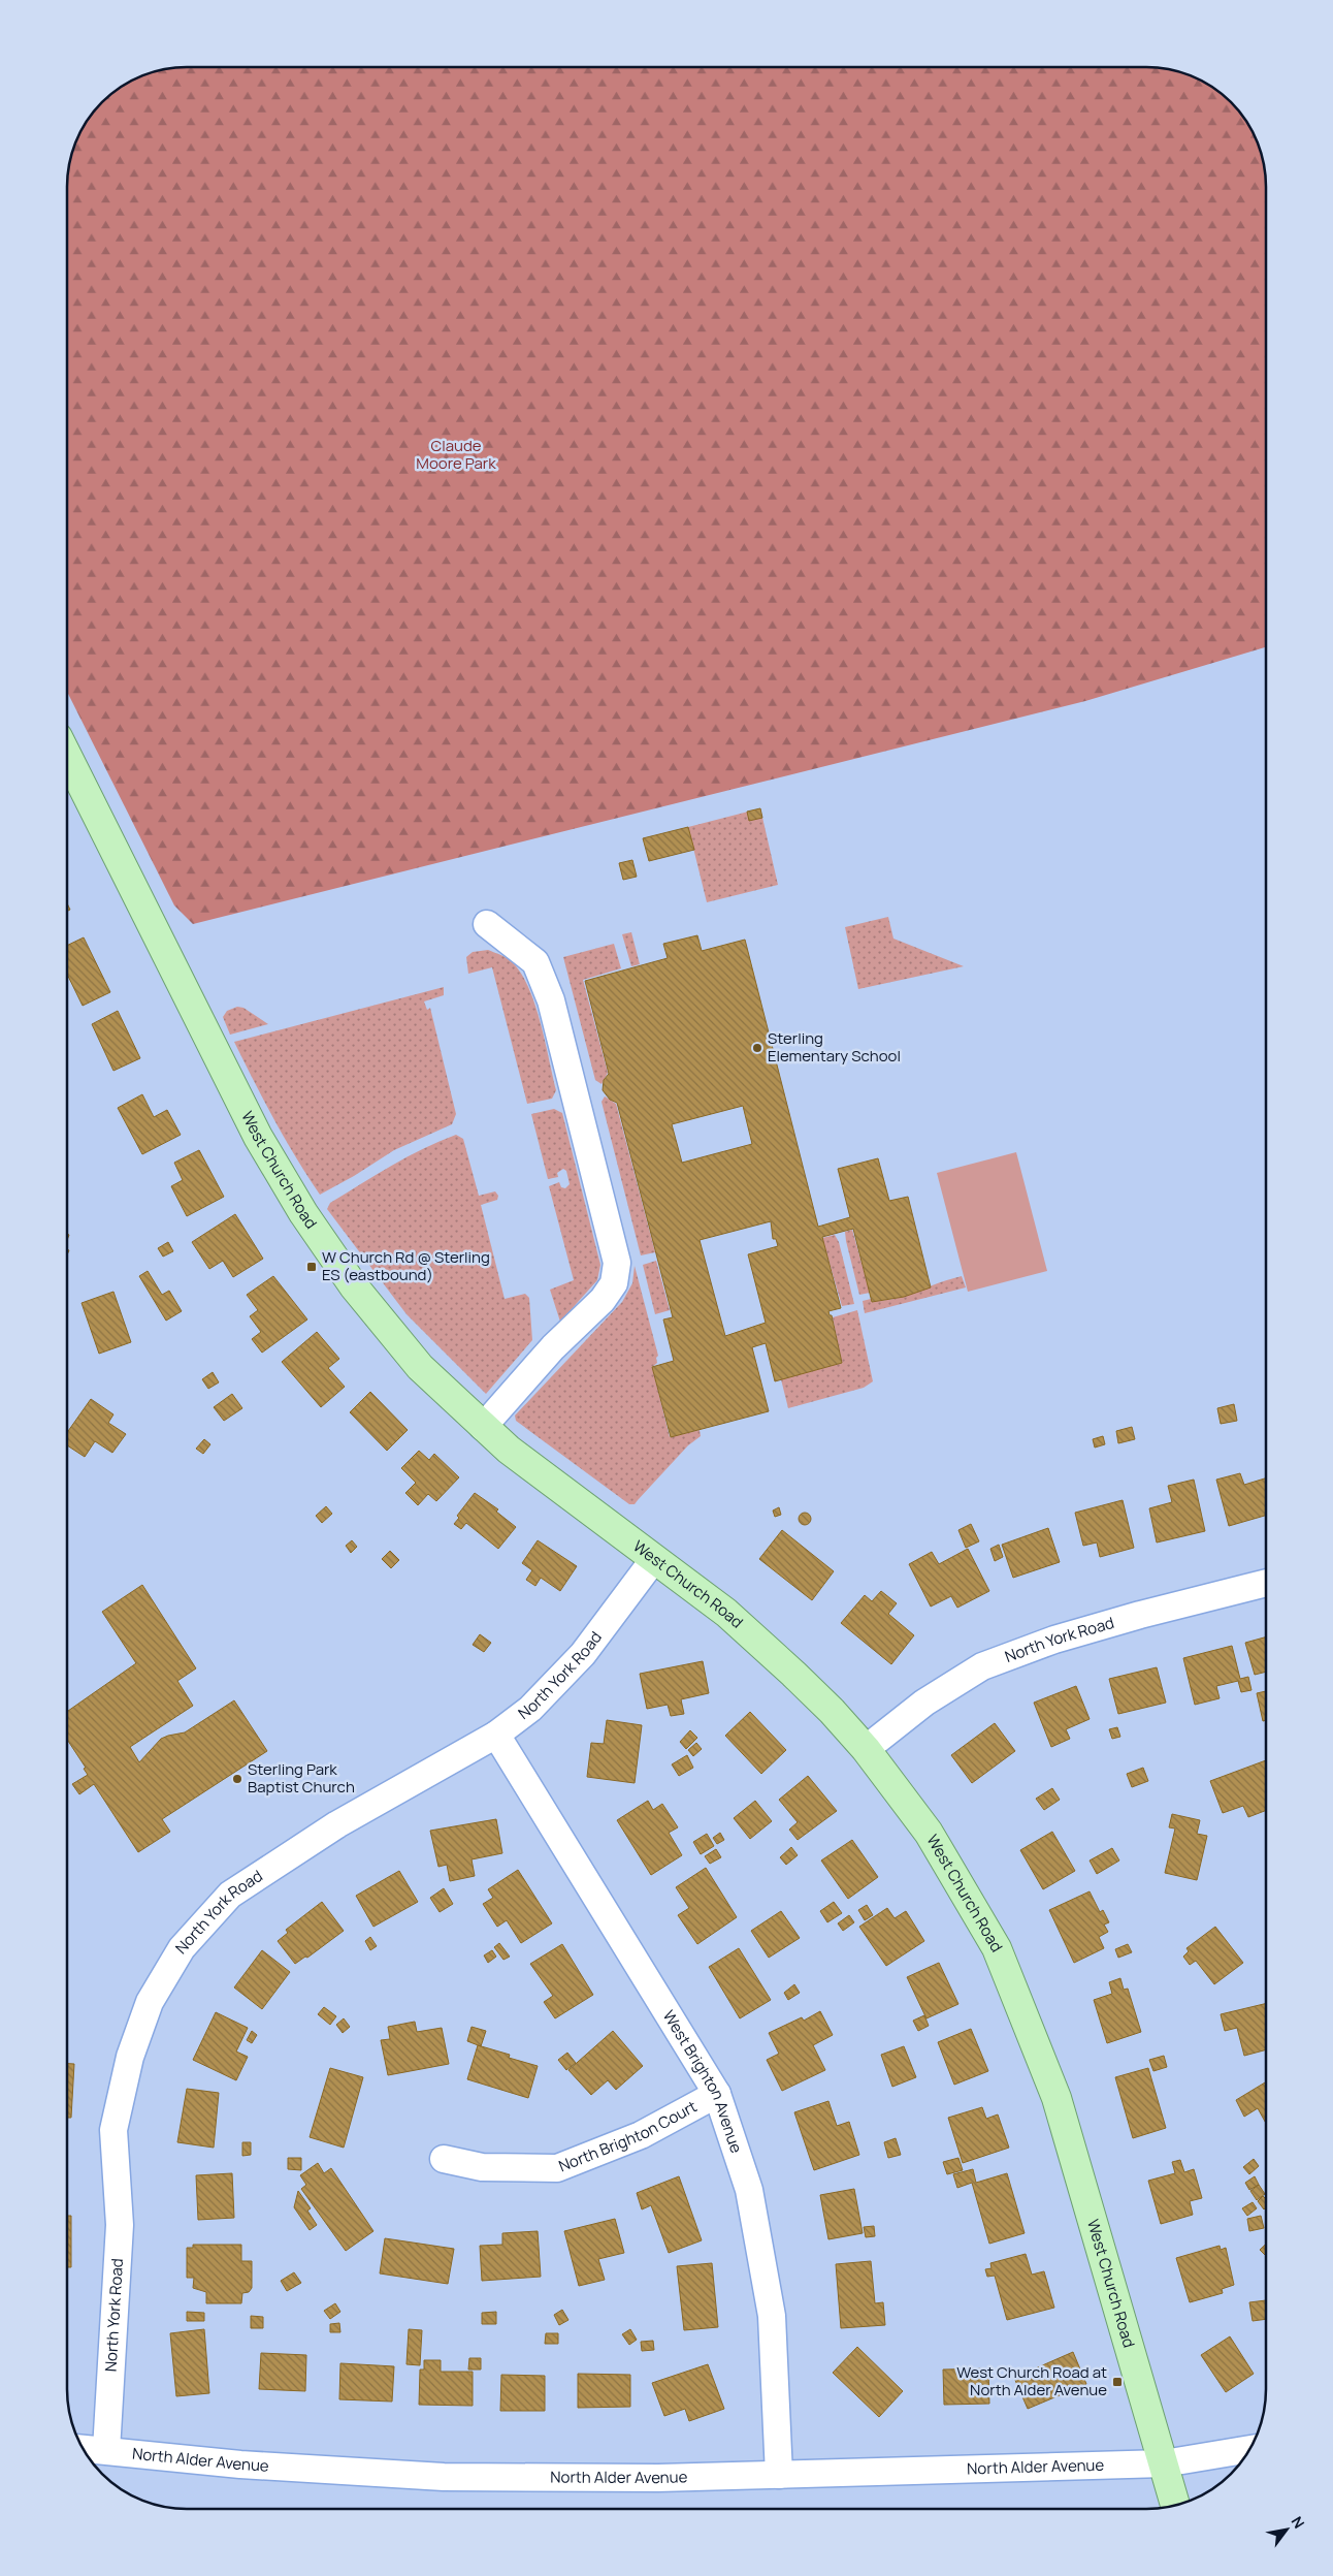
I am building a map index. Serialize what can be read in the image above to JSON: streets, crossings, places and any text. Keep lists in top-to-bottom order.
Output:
{
  "streets": {
    "main road": ["West Church Road"],
    "street": [
      "North York Road",
      "West Brighton Avenue",
      "North Brighton Court",
      "North Alder Avenue"
    ]
  },
  "crossings": [
    ["West Church Road", "North York Road"],
    ["West Church Road", "North Alder Avenue"],
    ["North York Road", "West Brighton Avenue"],
    ["North York Road", "North Alder Avenue"],
    ["West Brighton Avenue", "North Brighton Court"],
    ["West Brighton Avenue", "North Alder Avenue"]
  ],
  "parks": ["Claude Moore Park"],
  "places": {
    "other": ["Sterling Elementary School", "Sterling Park Baptist Church"],
    "transit": ["W Church Rd @ Sterling ES (eastbound)", "West Church Road at North Alder Avenue"]
  },
  "north": "top right"
}
